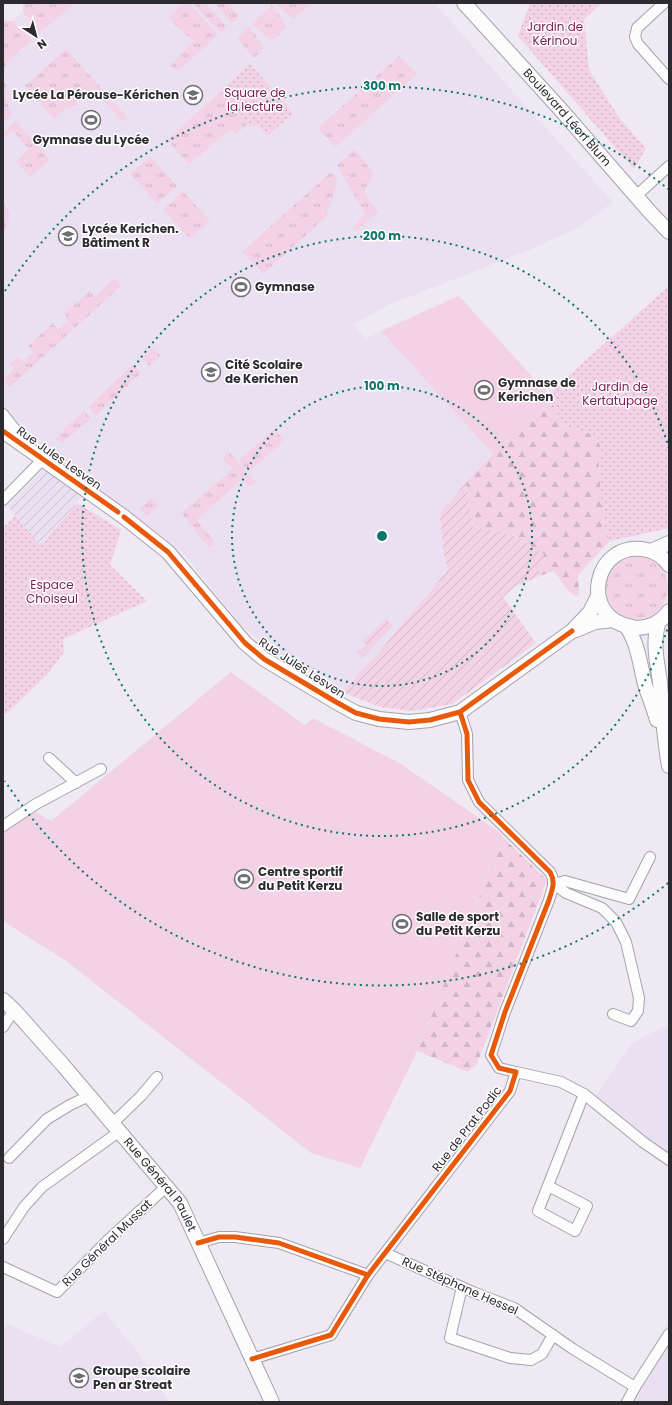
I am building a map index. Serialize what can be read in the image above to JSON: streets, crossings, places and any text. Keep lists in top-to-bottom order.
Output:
{
  "streets": {
    "street": [
      "Boulevard Léon Blum",
      "Rue Jules Lesven",
      "Rue de Prat Podic",
      "Rue Général Paulet",
      "Rue Général Mussat",
      "Rue Stéphane Hessel"
    ]
  },
  "crossings": [
    ["Rue de Prat Podic", "Rue Général Paulet"],
    ["Rue de Prat Podic", "Rue Stéphane Hessel"],
    ["Rue Général Paulet", "Rue Général Mussat"]
  ],
  "parks": [
    "Jardin de Kérinou",
    "Square de la lecture",
    "Jardin de Kertatupage",
    "Espace Choiseul"
  ],
  "places": {
    "school or university": [
      "Lycée La Pérouse-Kérichen",
      "Lycée Kerichen. Bâtiment R",
      "Cité Scolaire de Kerichen",
      "Groupe scolaire Pen ar Streat"
    ],
    "sports": [
      "Gymnase du Lycée",
      "Gymnase",
      "Gymnase de Kerichen",
      "Centre sportif du Petit Kerzu",
      "Salle de sport du Petit Kerzu"
    ]
  },
  "north": "bottom right",
  "rings": ["300 m", "200 m", "100 m"]
}
